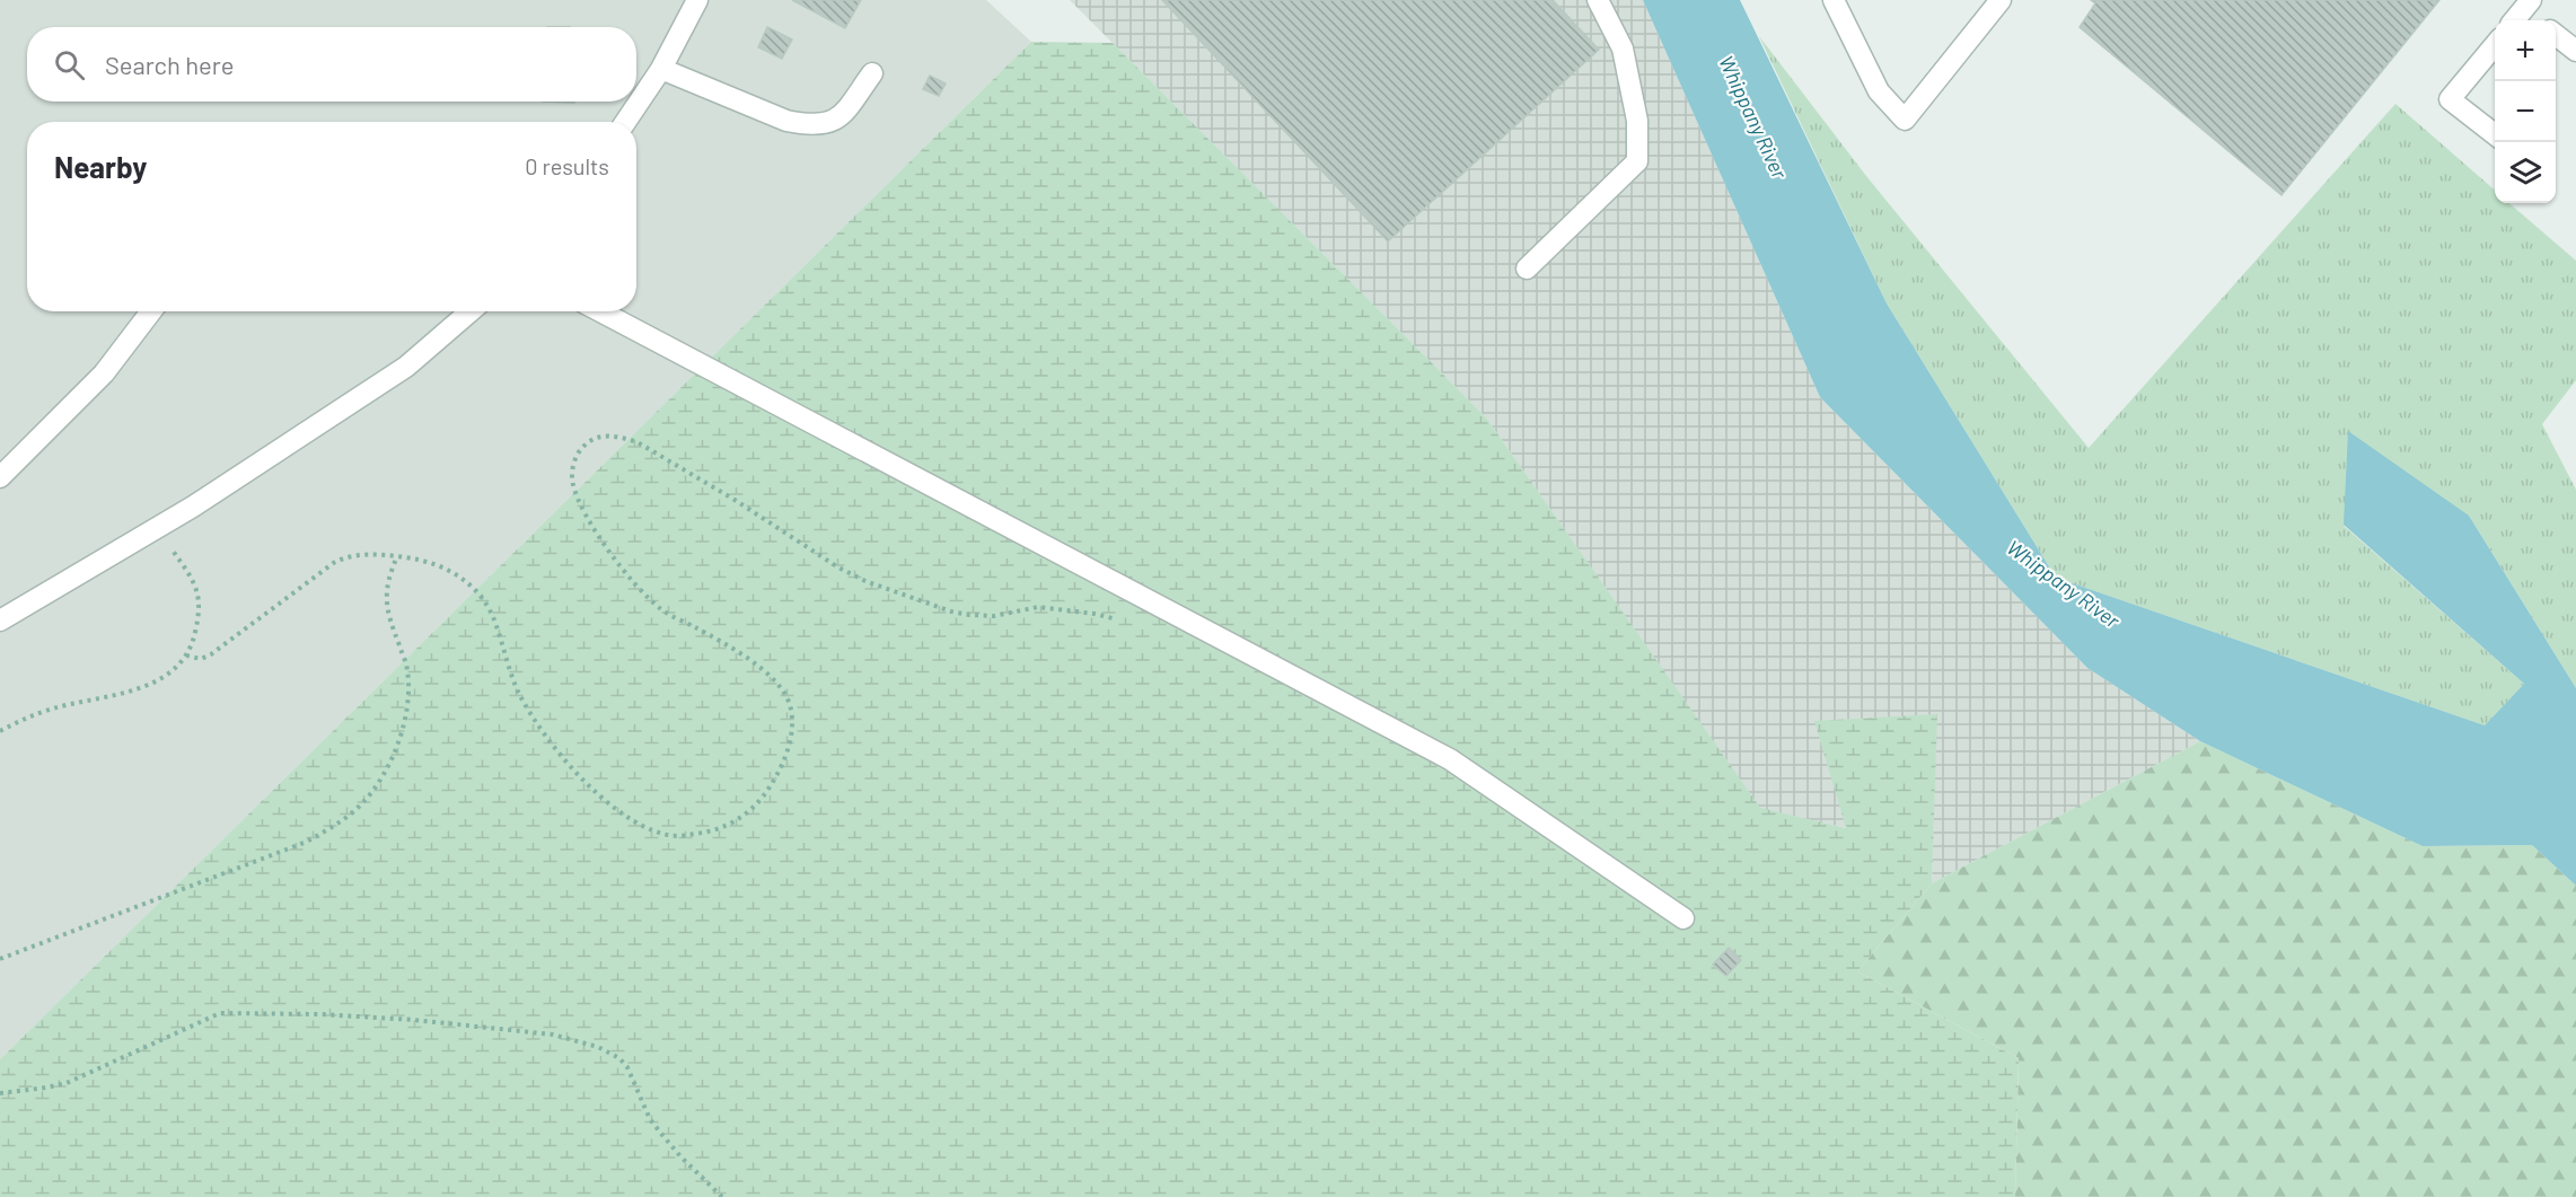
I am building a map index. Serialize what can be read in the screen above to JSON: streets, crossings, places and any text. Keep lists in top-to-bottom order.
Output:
{
  "water": ["Whippany River"],
  "page": {
    "map_buttons": ["+", "−"],
    "search": "Search here",
    "heading": ["Nearby", "0 results"]
  }
}
